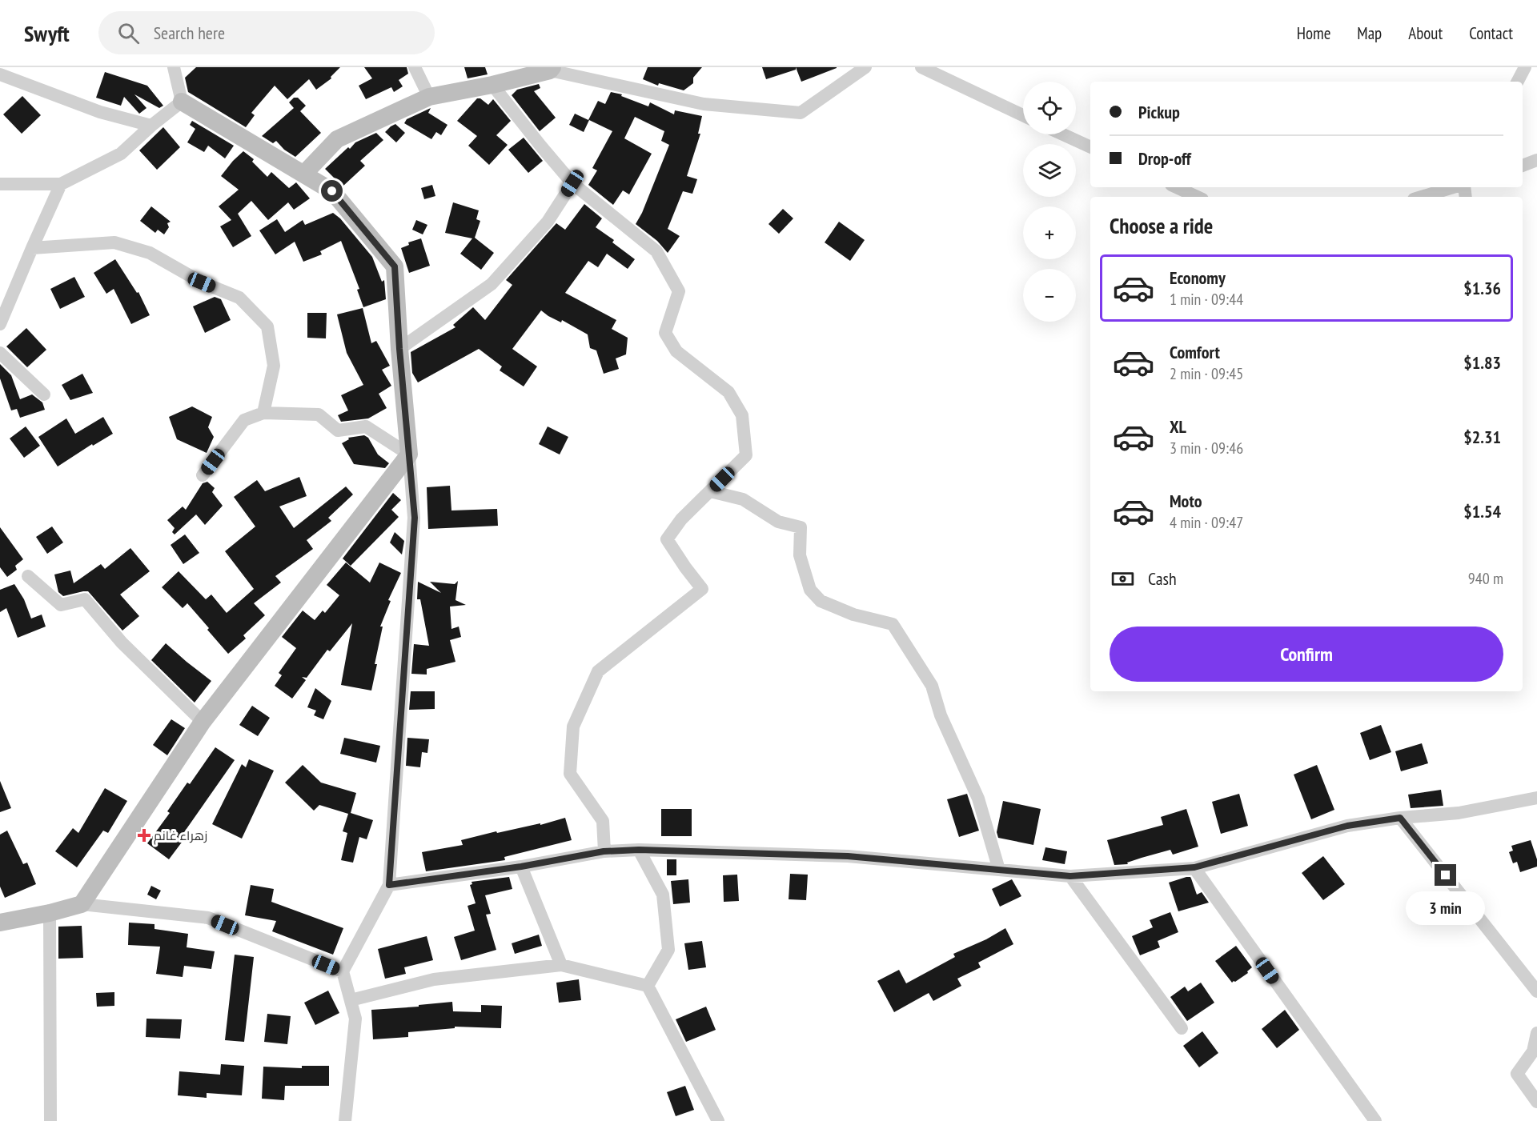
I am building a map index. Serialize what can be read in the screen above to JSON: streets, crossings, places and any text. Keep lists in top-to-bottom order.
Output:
{
  "places": {
    "health": ["زهراء غانم"]
  },
  "page": {
    "header": "Swyft",
    "search": "Search here",
    "nav": [
      "Home",
      "Map",
      "About",
      "Contact"
    ],
    "map_buttons": ["+", "−"],
    "banner": ["Pickup", "Drop-off"],
    "heading": "Choose a ride",
    "list": [
      {
        "name": "Economy",
        "note": "1 min · 09:44",
        "value": "$1.36"
      },
      {
        "name": "Comfort",
        "note": "2 min · 09:45",
        "value": "$1.83"
      },
      {
        "name": "XL",
        "note": "3 min · 09:46",
        "value": "$2.31"
      },
      {
        "name": "Moto",
        "note": "4 min · 09:47",
        "value": "$1.54"
      }
    ],
    "pay": ["Cash", "940 m"],
    "buttons": "Confirm",
    "bubble": "3 min"
  }
}
